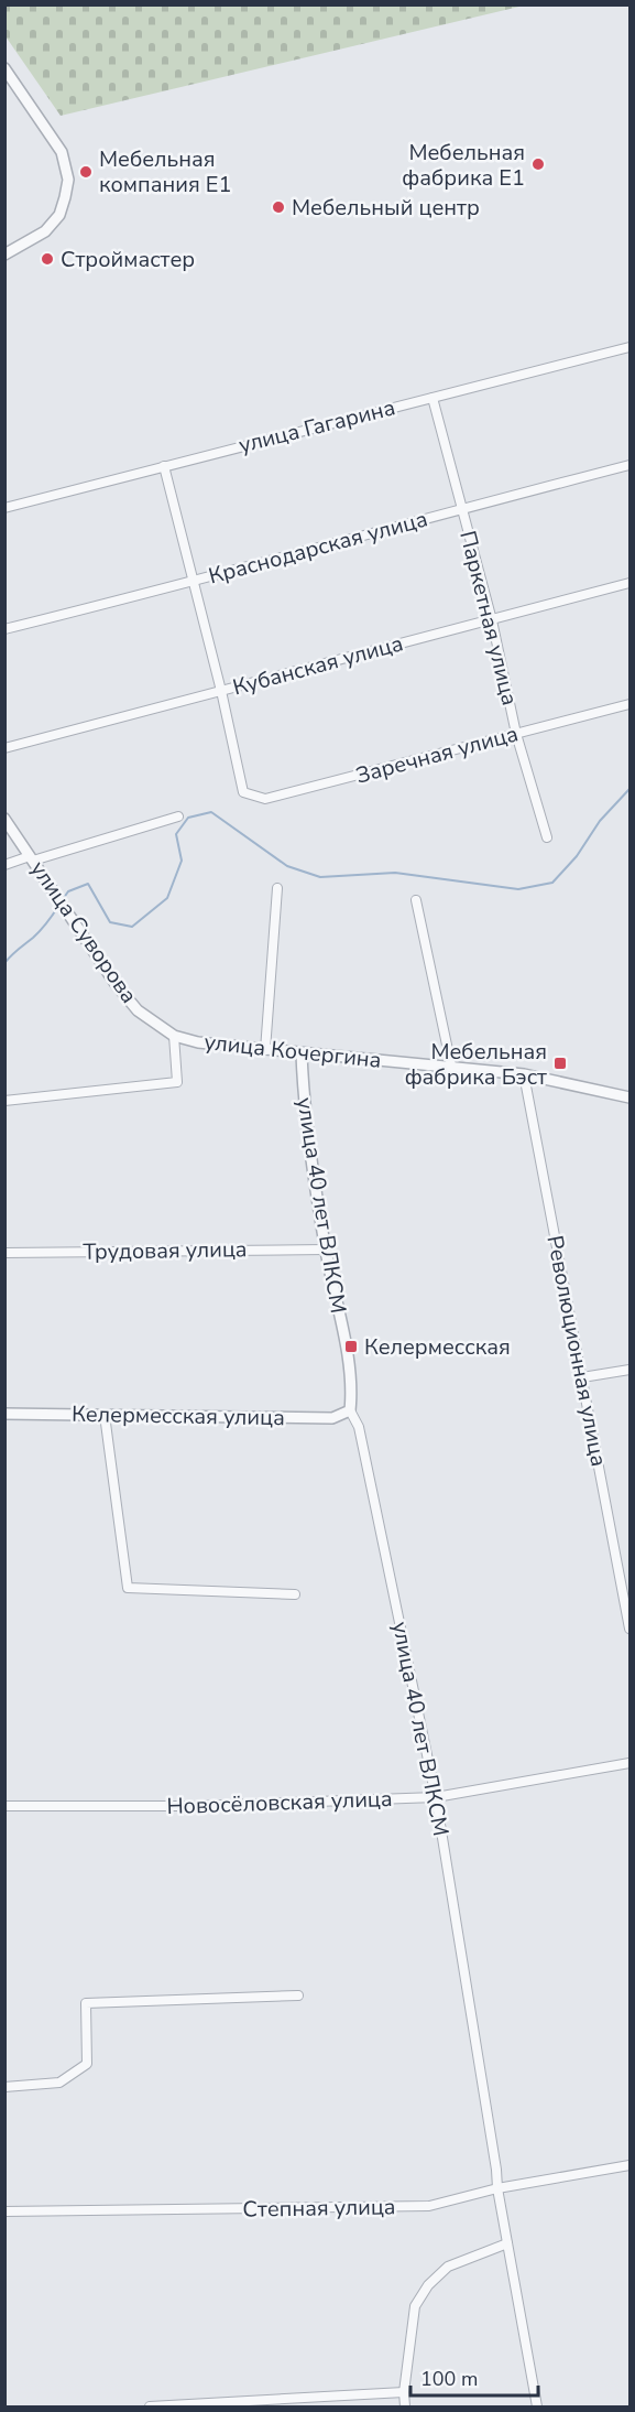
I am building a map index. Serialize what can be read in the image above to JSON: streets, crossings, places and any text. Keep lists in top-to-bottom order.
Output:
{
  "streets": {
    "street": [
      "улица Гагарина",
      "Краснодарская улица",
      "Паркетная улица",
      "Кубанская улица",
      "Заречная улица",
      "улица Суворова",
      "улица Кочергина",
      "улица 40 лет ВЛКСМ",
      "Трудовая улица",
      "Революционная улица",
      "Келермесская улица",
      "Новосёловская улица",
      "Степная улица"
    ]
  },
  "crossings": [
    ["улица Гагарина", "Паркетная улица"],
    ["Краснодарская улица", "Паркетная улица"],
    ["Паркетная улица", "Кубанская улица"],
    ["Паркетная улица", "Заречная улица"],
    ["Кубанская улица", "Заречная улица"],
    ["улица Суворова", "улица Кочергина"],
    ["улица Кочергина", "улица 40 лет ВЛКСМ"],
    ["улица Кочергина", "Революционная улица"],
    ["улица 40 лет ВЛКСМ", "Трудовая улица"],
    ["улица 40 лет ВЛКСМ", "Келермесская улица"],
    ["улица 40 лет ВЛКСМ", "Новосёловская улица"],
    ["улица 40 лет ВЛКСМ", "Степная улица"]
  ],
  "places": {
    "other": [
      "Мебельная фабрика Е1",
      "Мебельная компания Е1",
      "Мебельный центр",
      "Строймастер"
    ],
    "transit": ["Мебельная фабрика Бэст", "Келермесская"]
  },
  "scale_bar": "100 m"
}
